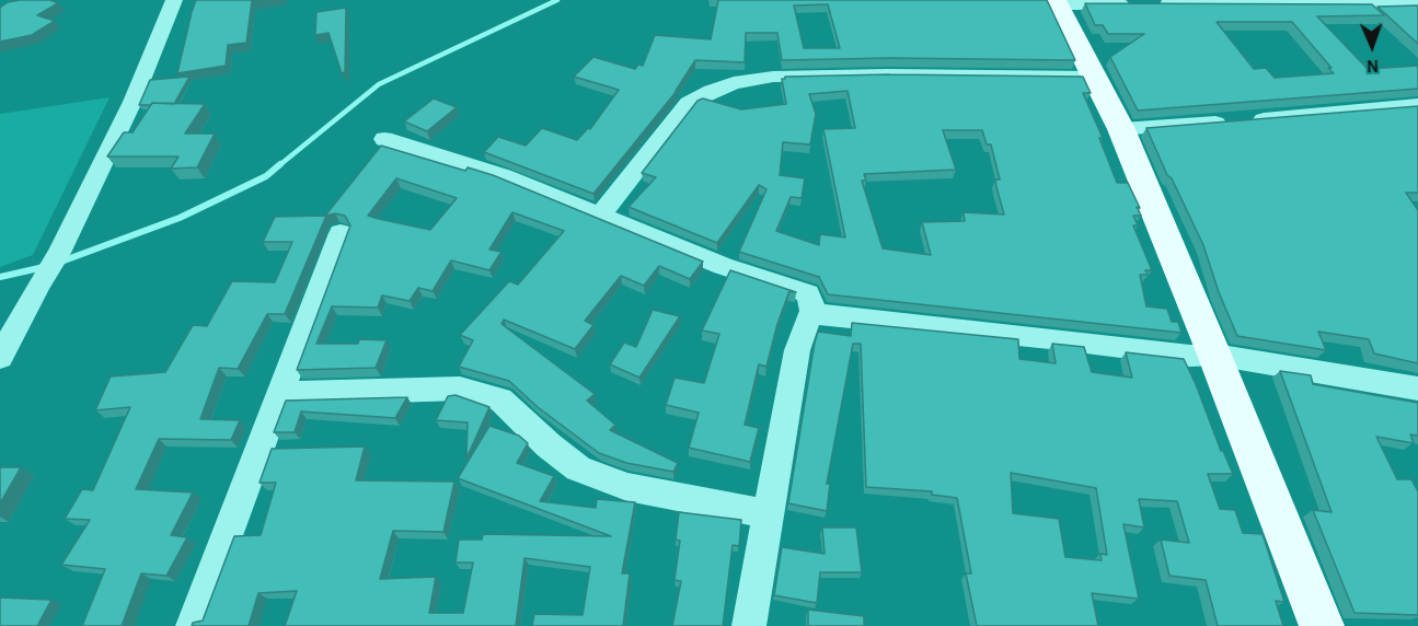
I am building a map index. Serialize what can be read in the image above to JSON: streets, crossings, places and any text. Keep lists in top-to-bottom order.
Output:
{
  "north": "bottom"
}
